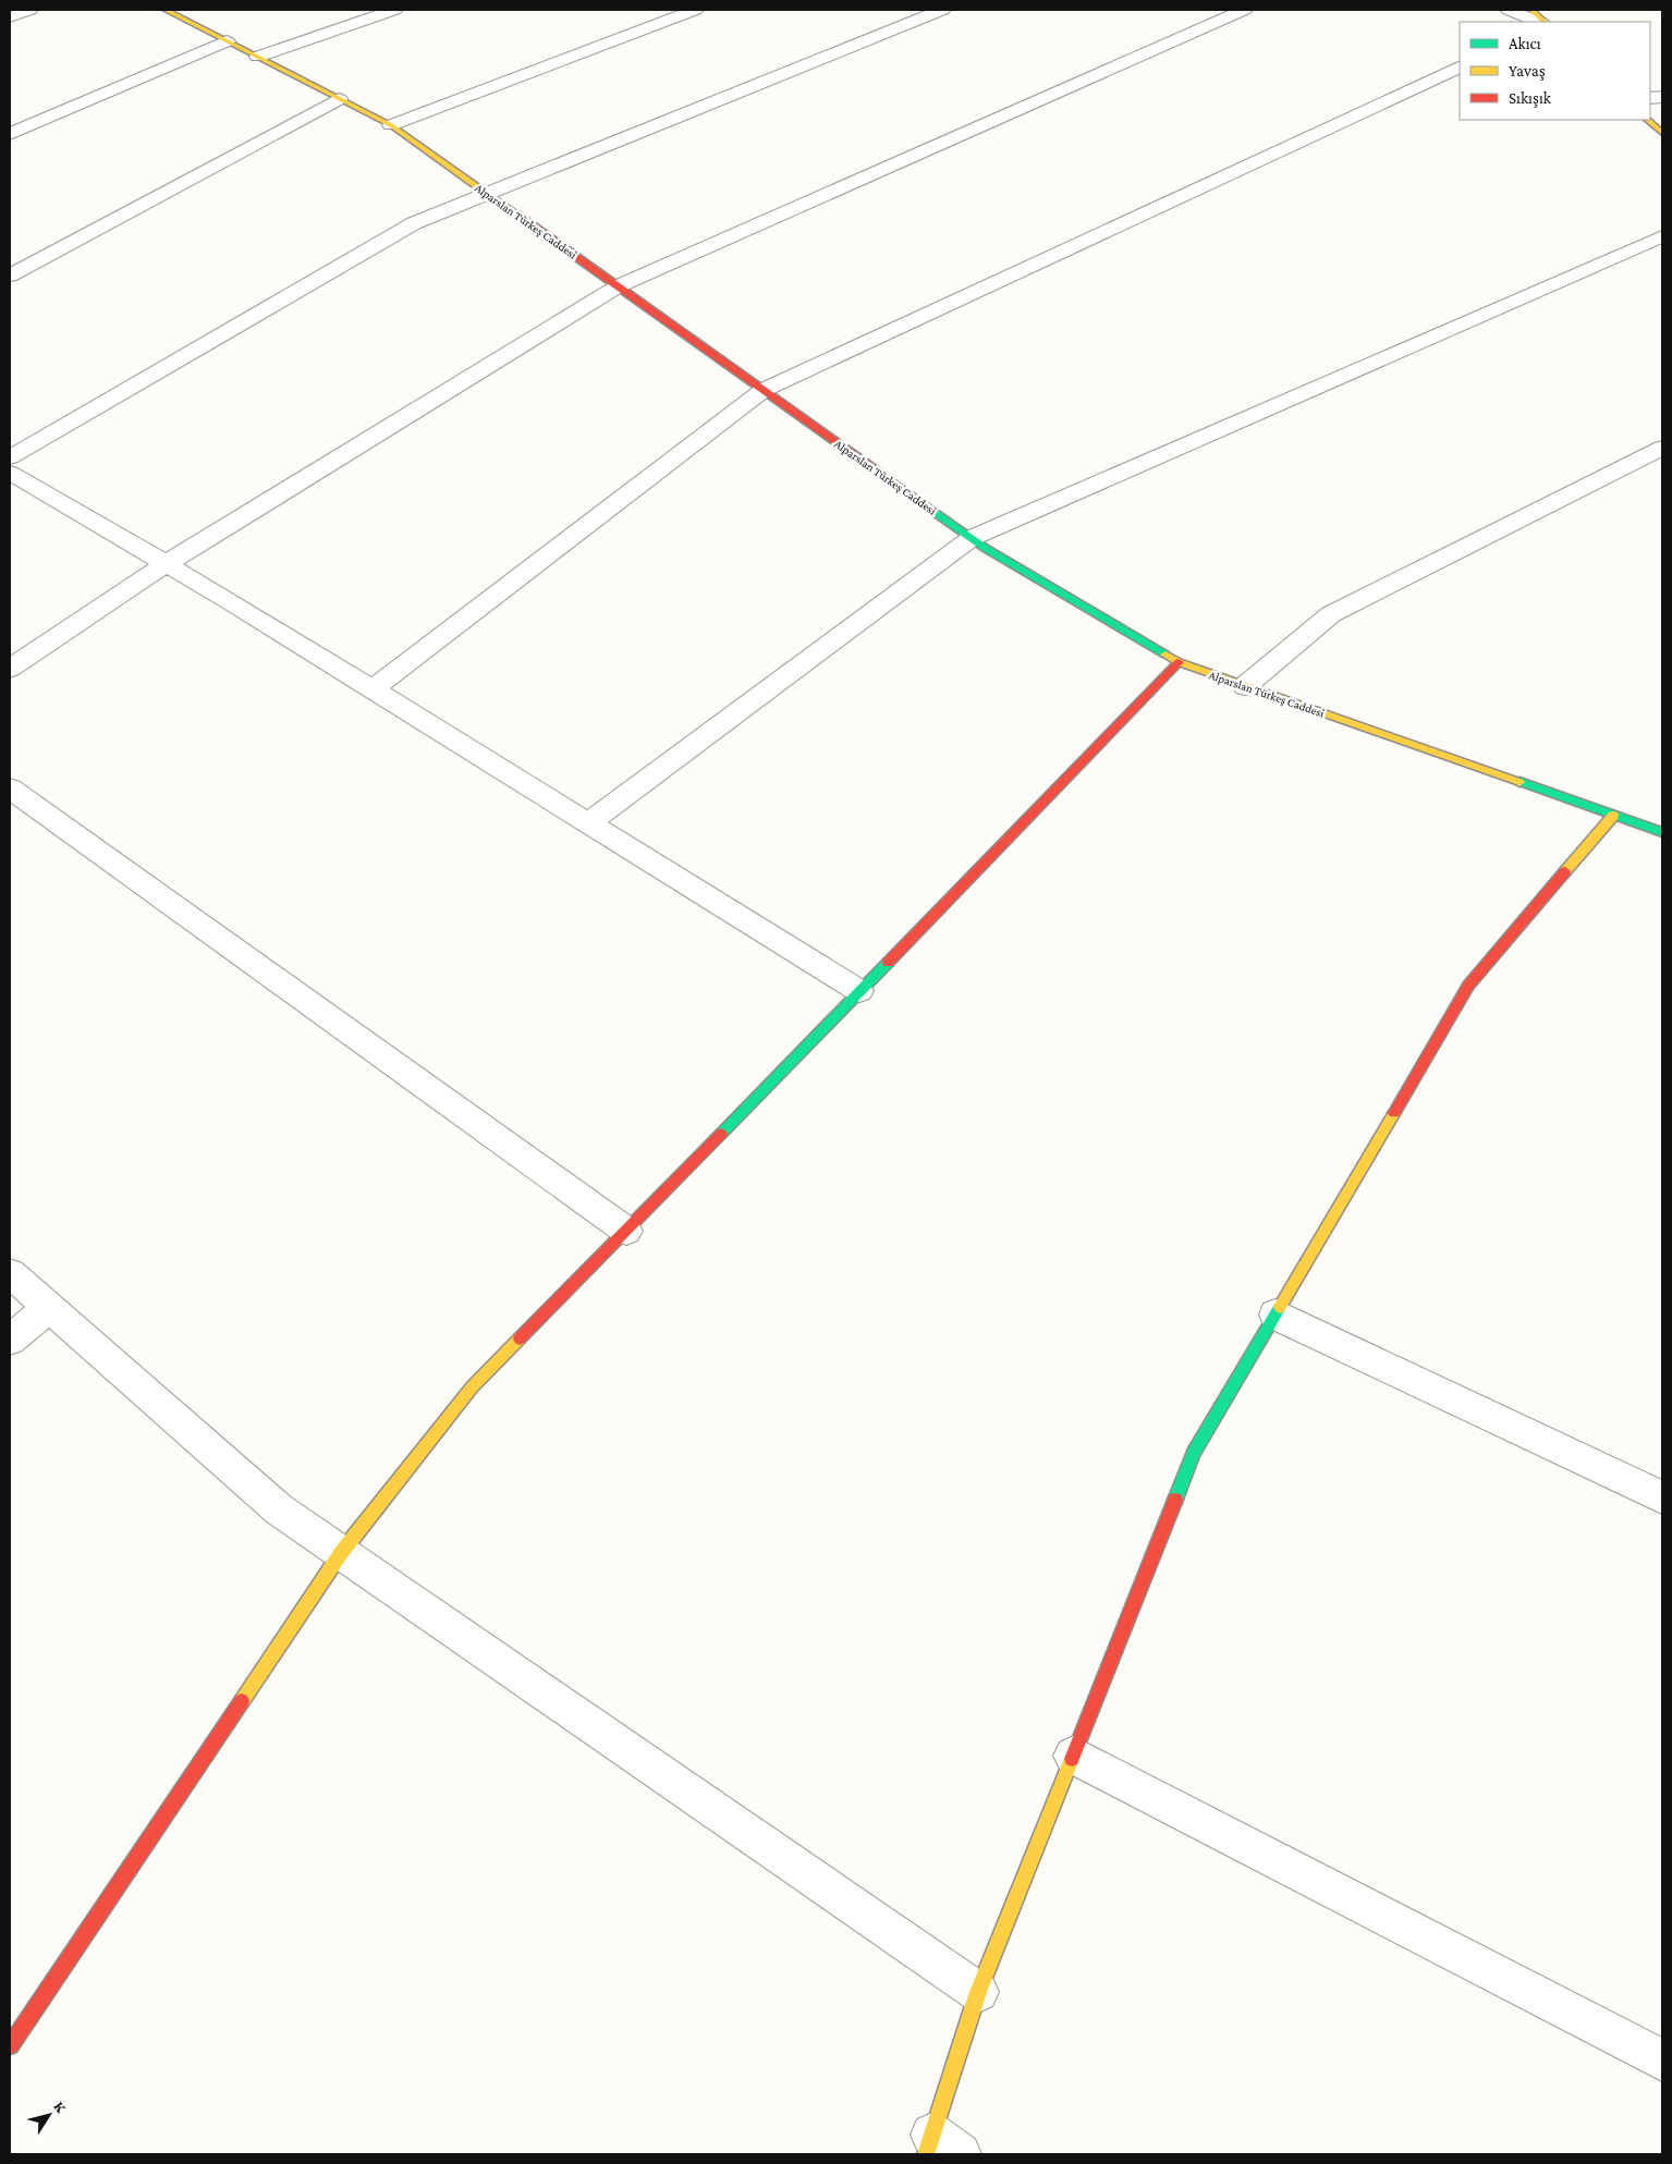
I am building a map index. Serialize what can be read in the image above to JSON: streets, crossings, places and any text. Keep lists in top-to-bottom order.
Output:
{
  "streets": {
    "street": ["Alparslan Türkeş Caddesi"]
  },
  "legend": ["Akıcı", "Yavaş", "Sıkışık"],
  "north": "top right"
}
